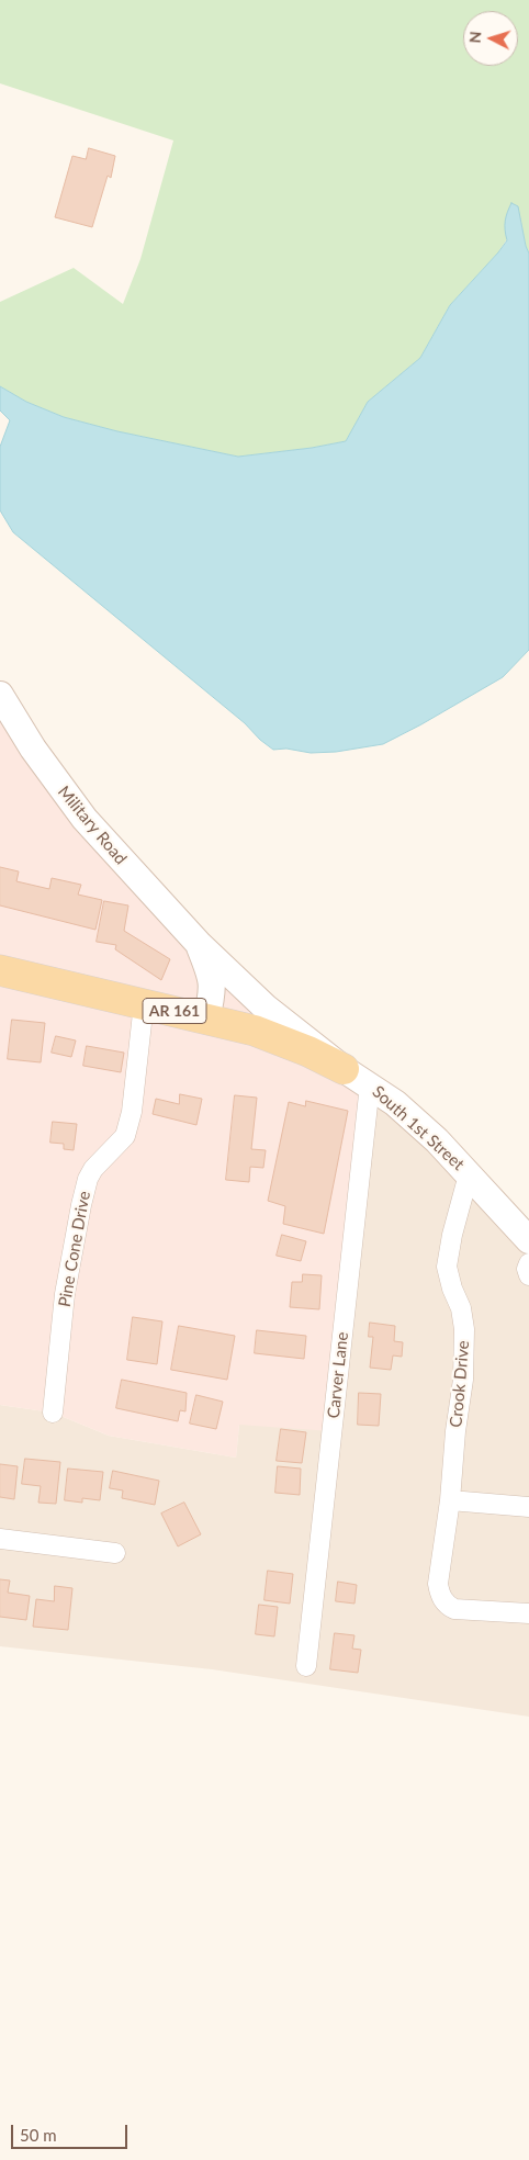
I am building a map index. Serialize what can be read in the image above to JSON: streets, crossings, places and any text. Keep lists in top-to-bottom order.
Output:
{
  "streets": {
    "main road": ["AR 161", "South 1st Street"],
    "street": [
      "Military Road",
      "Pine Cone Drive",
      "Carver Lane",
      "Crook Drive"
    ]
  },
  "crossings": [
    ["Military Road", "South 1st Street"],
    ["South 1st Street", "Pine Cone Drive"],
    ["South 1st Street", "Carver Lane"],
    ["South 1st Street", "Crook Drive"]
  ],
  "scale_bar": "50 m",
  "north": "left"
}
